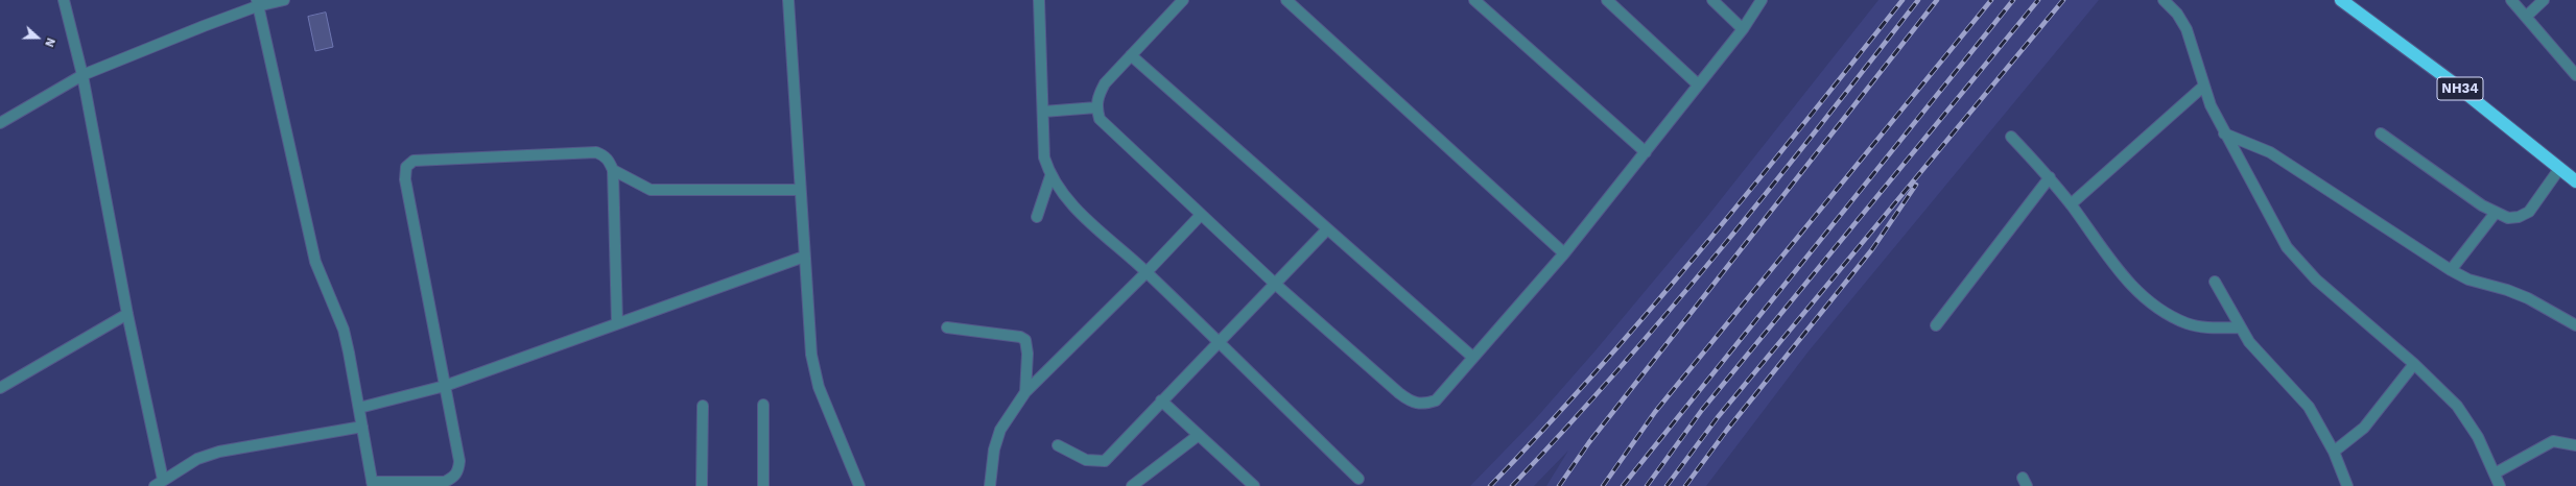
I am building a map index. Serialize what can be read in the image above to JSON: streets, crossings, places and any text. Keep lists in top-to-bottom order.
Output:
{
  "streets": {
    "highway": ["NH34"]
  },
  "north": "right"
}
